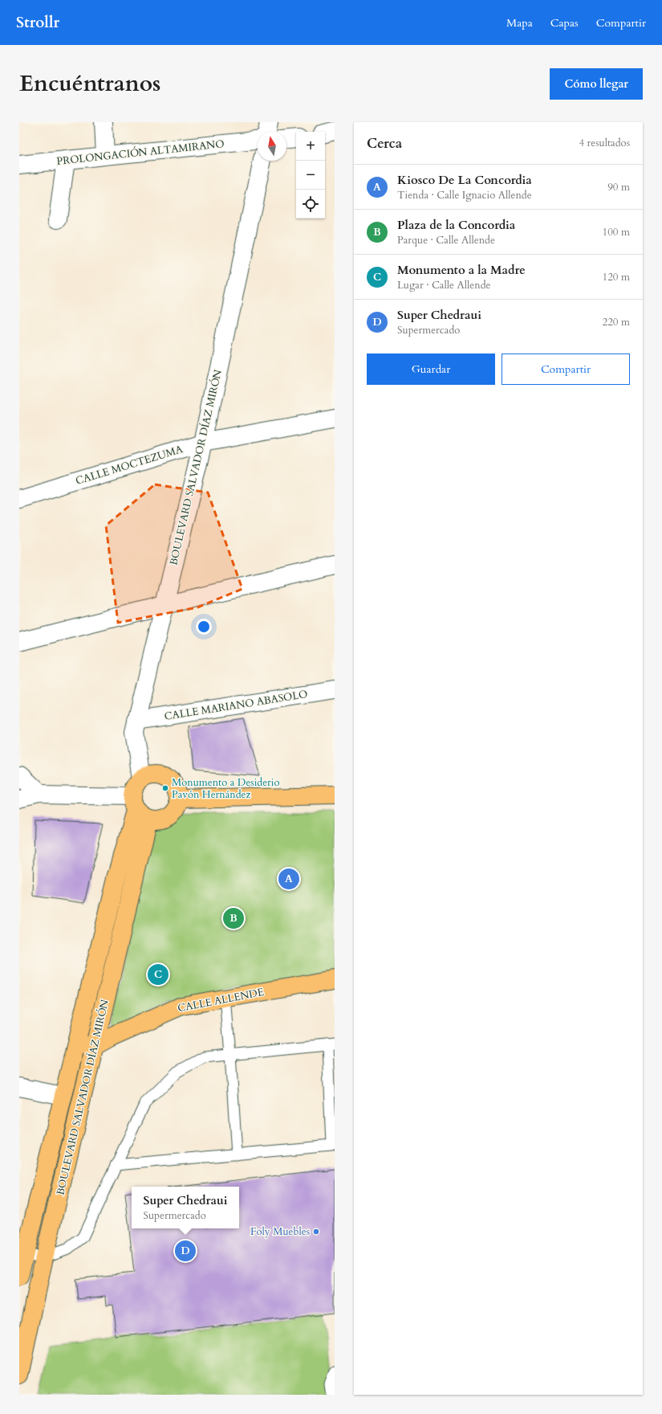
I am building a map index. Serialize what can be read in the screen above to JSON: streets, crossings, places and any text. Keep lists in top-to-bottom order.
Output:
{
  "streets": {
    "main road": ["BOULEVARD SALVADOR DÍAZ MIRÓN", "CALLE ALLENDE"],
    "street": ["PROLONGACIÓN ALTAMIRANO", "CALLE MOCTEZUMA", "CALLE MARIANO ABASOLO"]
  },
  "crossings": [
    ["CALLE MOCTEZUMA", "BOULEVARD SALVADOR DÍAZ MIRÓN"],
    ["BOULEVARD SALVADOR DÍAZ MIRÓN", "CALLE MARIANO ABASOLO"],
    ["BOULEVARD SALVADOR DÍAZ MIRÓN", "CALLE ALLENDE"]
  ],
  "places": ["Monumento a Desiderio Pavón Hernández", "Foly Muebles"],
  "north": "top",
  "page": {
    "header": "Strollr",
    "nav": ["Mapa", "Capas", "Compartir"],
    "title": "Encuéntranos",
    "buttons": [
      "Cómo llegar",
      ["Guardar", "Compartir"]
    ],
    "heading": ["Cerca", "4 resultados"],
    "map_buttons": ["+", "−"],
    "list": [
      {
        "mark": "A",
        "name": "Kiosco De La Concordia",
        "note": "Tienda · Calle Ignacio Allende",
        "value": "90 m"
      },
      {
        "mark": "B",
        "name": "Plaza de la Concordia",
        "note": "Parque · Calle Allende",
        "value": "100 m"
      },
      {
        "mark": "C",
        "name": "Monumento a la Madre",
        "note": "Lugar · Calle Allende",
        "value": "120 m"
      },
      {
        "mark": "D",
        "name": "Super Chedraui",
        "note": "Supermercado",
        "value": "220 m"
      }
    ],
    "pins": [
      "A",
      "B",
      "C",
      "D"
    ],
    "popup": ["Super Chedraui", "Supermercado"]
  }
}
